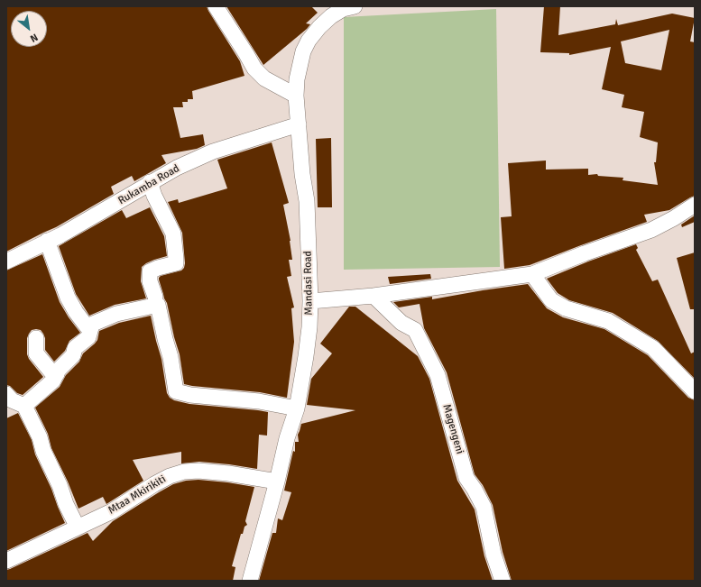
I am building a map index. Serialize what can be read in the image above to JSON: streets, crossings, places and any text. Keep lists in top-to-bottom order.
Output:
{
  "streets": {
    "street": [
      "Rukamba Road",
      "Mandasi Road",
      "Magengeni",
      "Mtaa Mkirikiti"
    ]
  },
  "crossings": [
    ["Rukamba Road", "Mandasi Road"],
    ["Mandasi Road", "Mtaa Mkirikiti"]
  ],
  "north": "bottom right"
}
